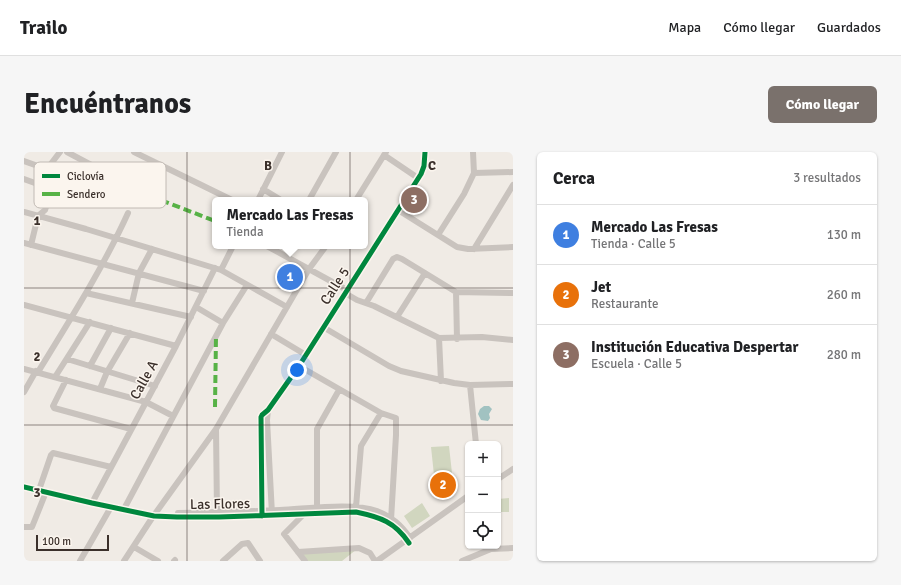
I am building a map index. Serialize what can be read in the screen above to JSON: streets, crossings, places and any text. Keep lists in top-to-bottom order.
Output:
{
  "streets": {
    "street": ["Calle 5", "Calle A", "Las Flores"]
  },
  "crossings": [
    ["Calle 5", "Las Flores"],
    ["Calle A", "Las Flores"]
  ],
  "legend": ["Ciclovía", "Sendero"],
  "scale_bar": "100 m",
  "page": {
    "header": "Trailo",
    "nav": ["Mapa", "Cómo llegar", "Guardados"],
    "buttons": "Cómo llegar",
    "title": "Encuéntranos",
    "heading": ["Cerca", "3 resultados"],
    "pins": ["3", "1", "2"],
    "popup": ["Mercado Las Fresas", "Tienda"],
    "list": [
      {
        "mark": "1",
        "name": "Mercado Las Fresas",
        "note": "Tienda · Calle 5",
        "value": "130 m"
      },
      {
        "mark": "2",
        "name": "Jet",
        "note": "Restaurante",
        "value": "260 m"
      },
      {
        "mark": "3",
        "name": "Institución Educativa Despertar",
        "note": "Escuela · Calle 5",
        "value": "280 m"
      }
    ],
    "map_buttons": ["+", "−"],
    "scale": "100 m"
  },
  "grid": {
    "columns": ["B", "C"],
    "rows": ["1", "2", "3"]
  }
}
